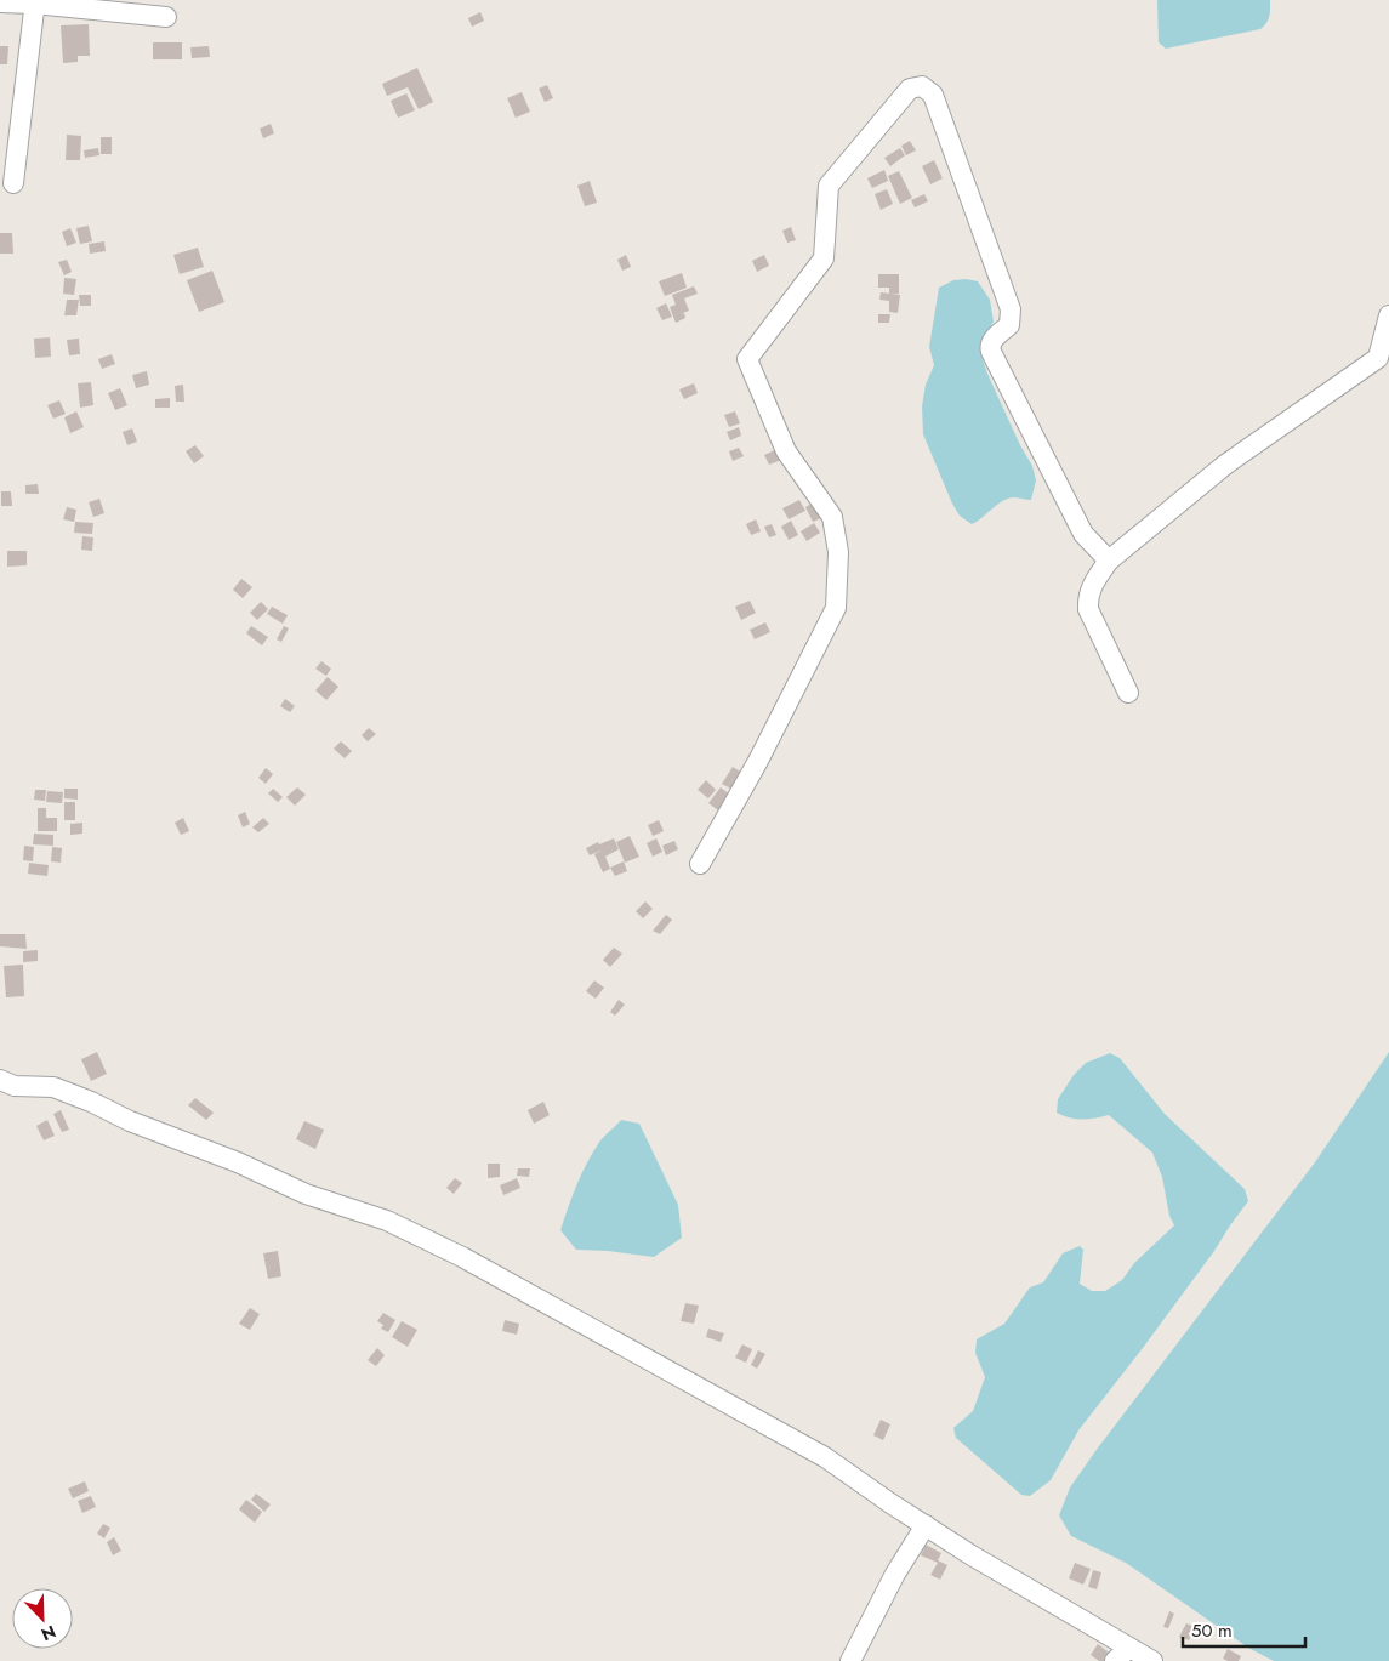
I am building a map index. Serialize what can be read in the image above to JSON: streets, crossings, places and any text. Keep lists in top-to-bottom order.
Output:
{
  "scale_bar": "50 m",
  "north": "bottom right"
}
